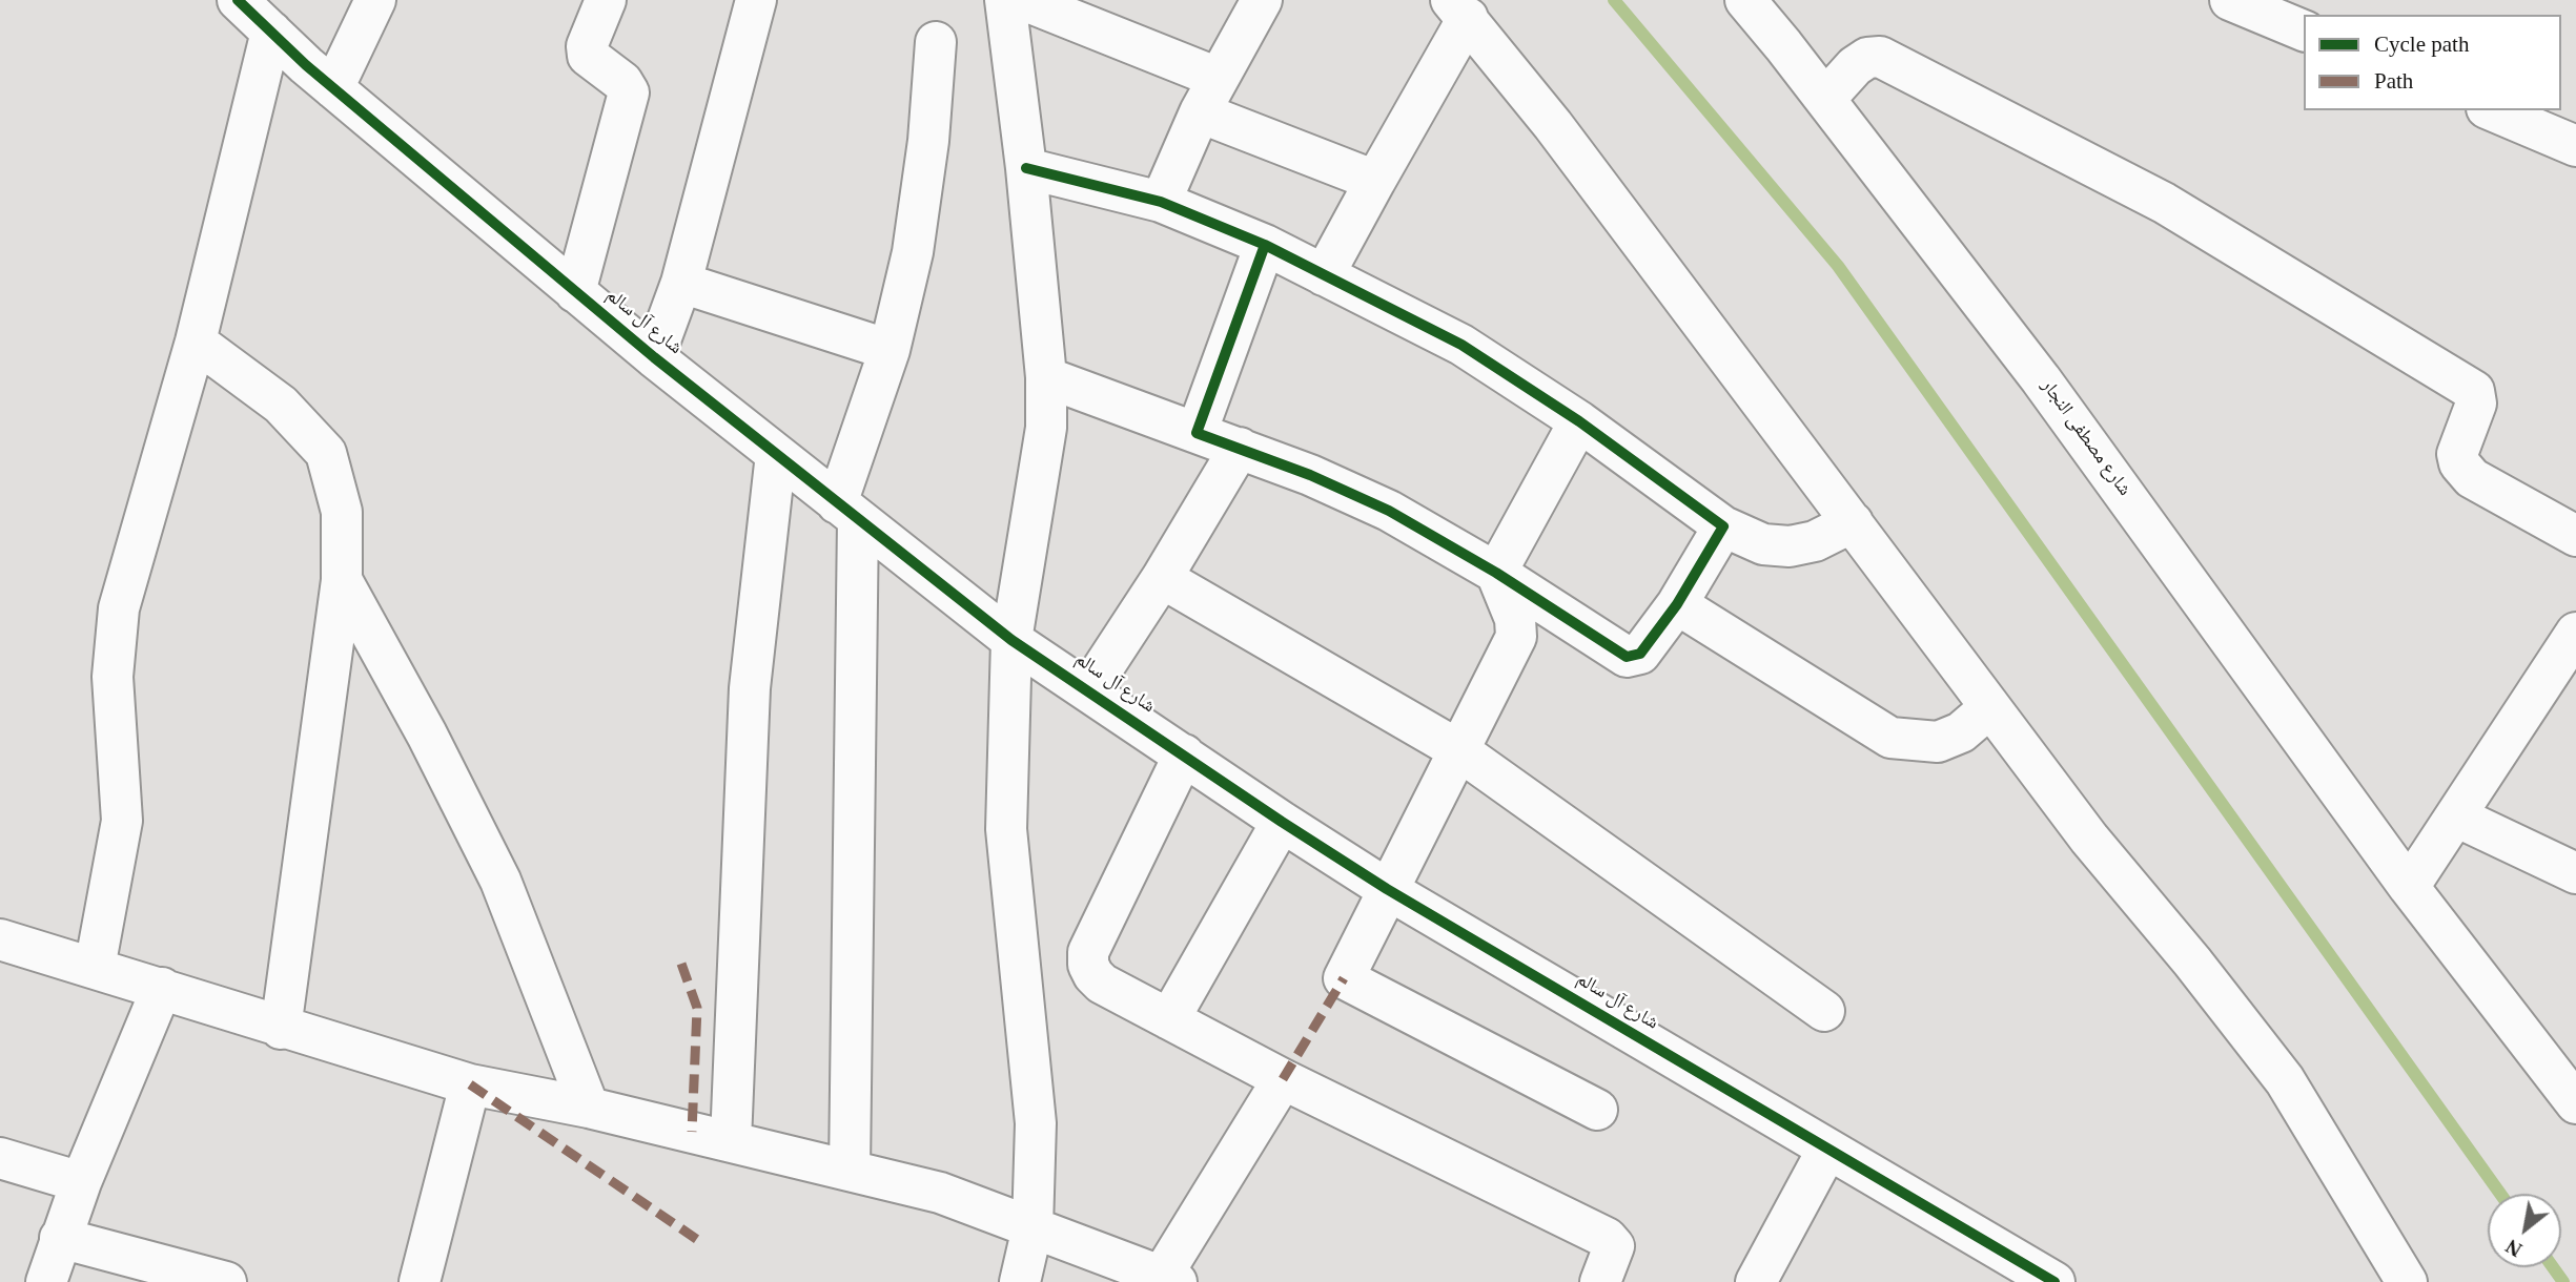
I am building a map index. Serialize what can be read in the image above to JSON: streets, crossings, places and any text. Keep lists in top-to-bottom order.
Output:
{
  "streets": {
    "street": ["شارع آل سالم", "شارع مصطفى النجار"]
  },
  "legend": ["Cycle path", "Path"],
  "north": "bottom left"
}
